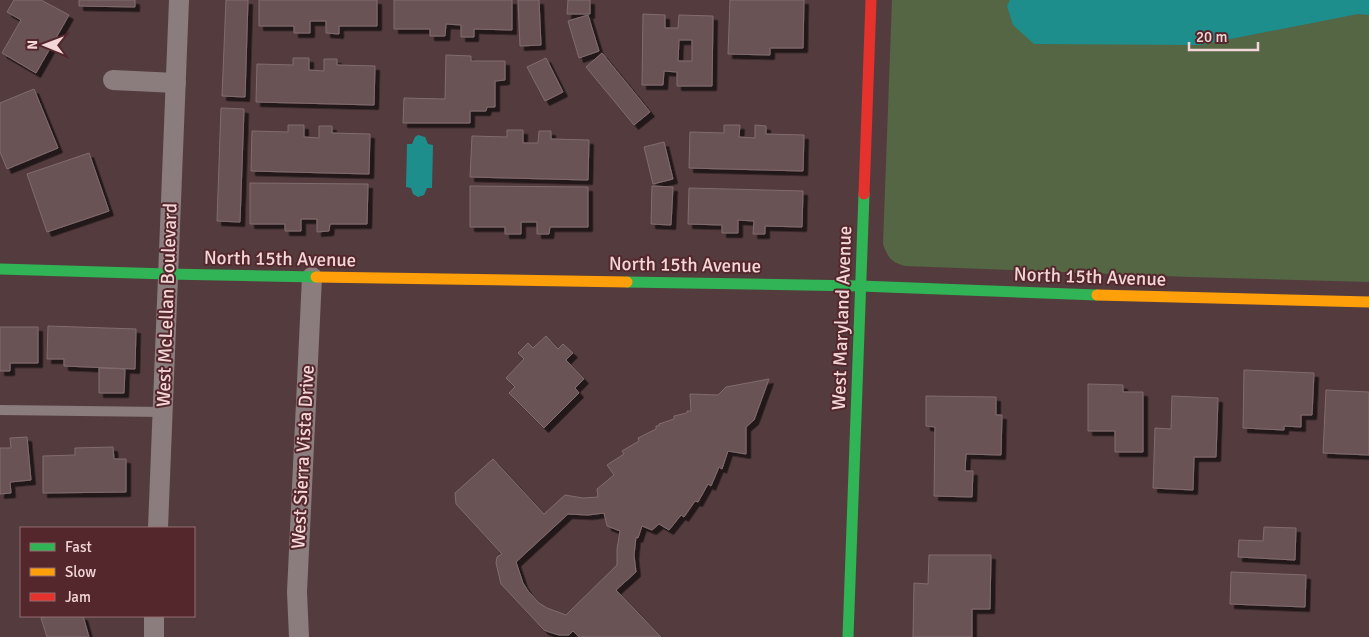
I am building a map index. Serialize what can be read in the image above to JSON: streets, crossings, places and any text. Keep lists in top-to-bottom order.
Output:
{
  "streets": {
    "street": [
      "North 15th Avenue",
      "West McLellan Boulevard",
      "West Maryland Avenue",
      "West Sierra Vista Drive"
    ]
  },
  "crossings": [
    ["North 15th Avenue", "West McLellan Boulevard"],
    ["North 15th Avenue", "West Maryland Avenue"],
    ["North 15th Avenue", "West Sierra Vista Drive"]
  ],
  "legend": ["Fast", "Slow", "Jam"],
  "scale_bar": "20 m",
  "north": "left"
}
